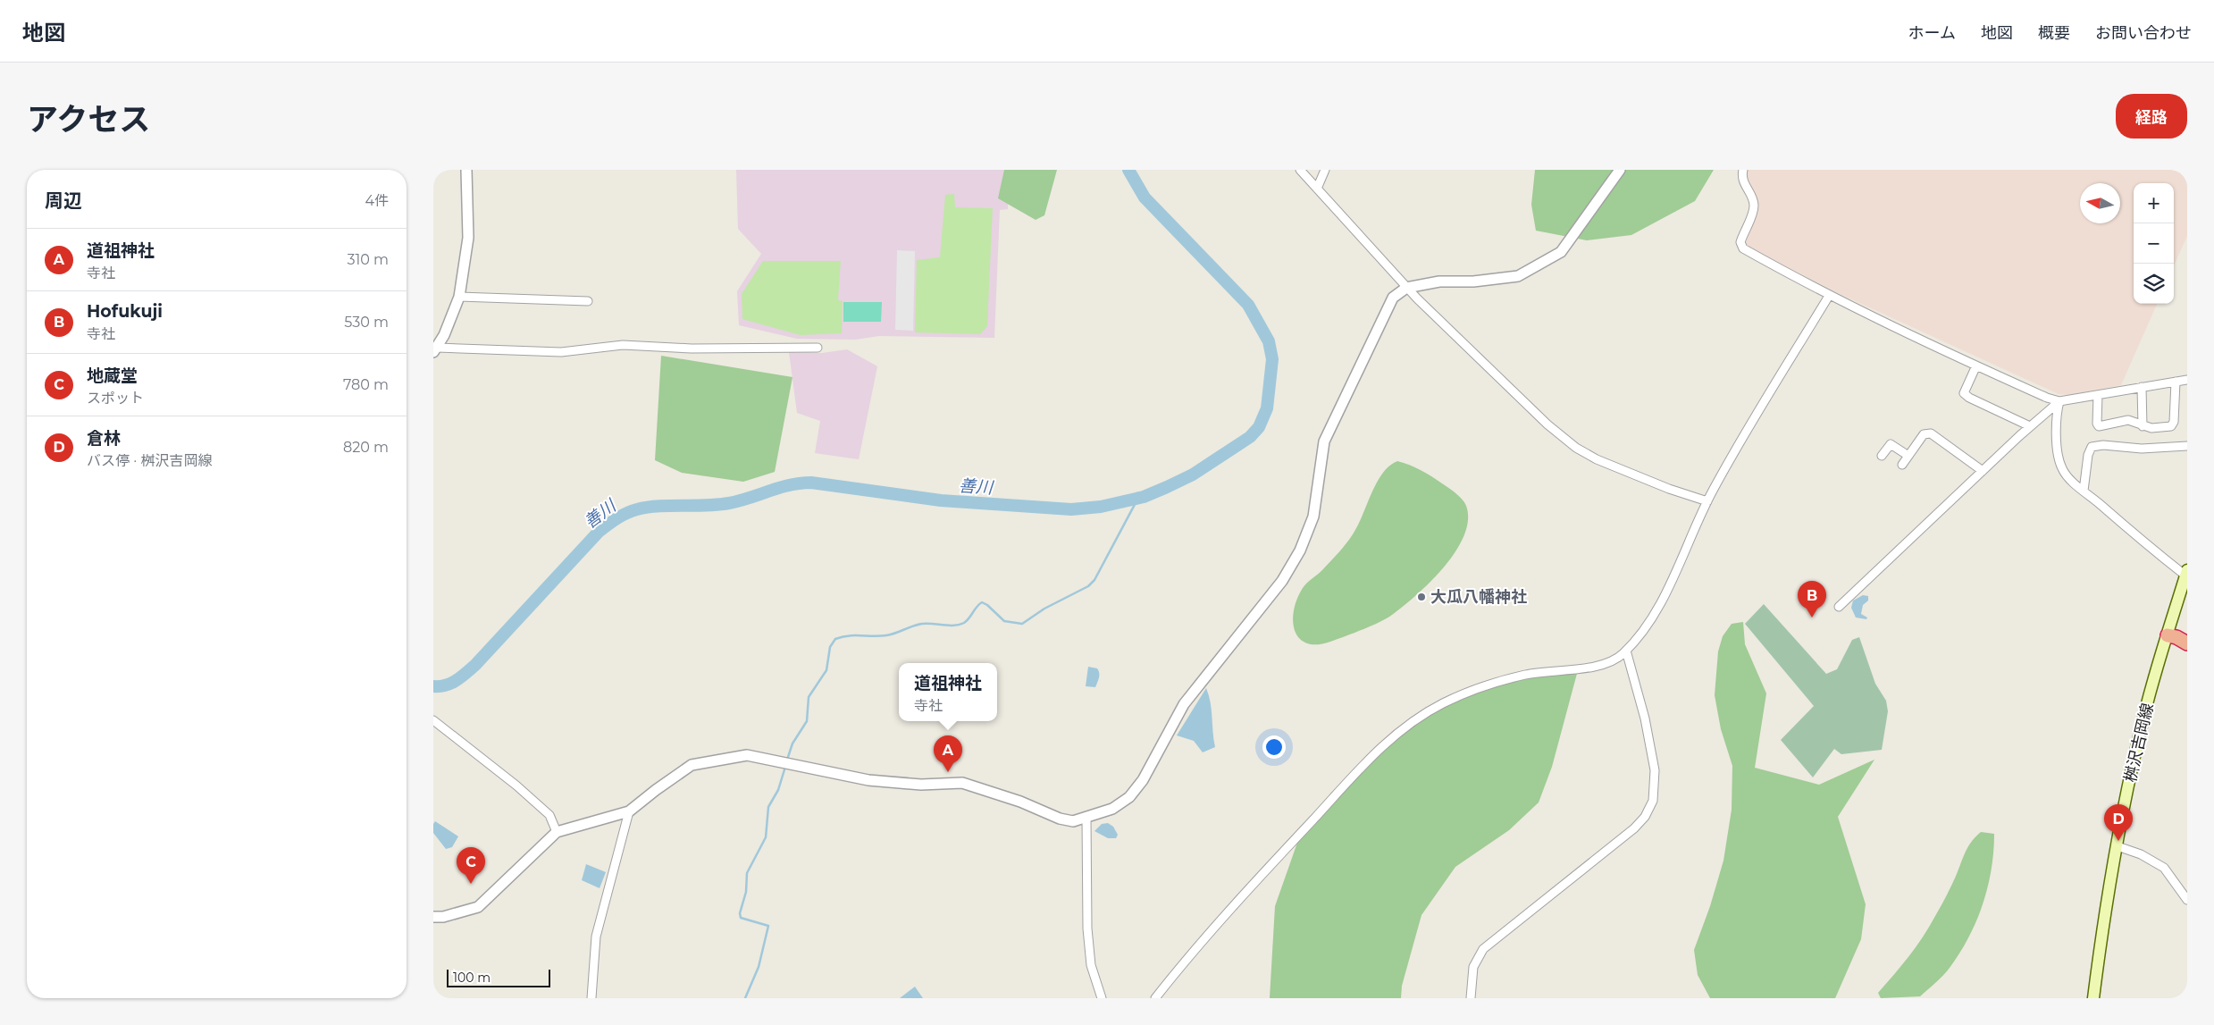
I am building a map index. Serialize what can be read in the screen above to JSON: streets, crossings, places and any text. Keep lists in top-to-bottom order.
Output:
{
  "streets": {
    "main road": ["桝沢吉岡線"]
  },
  "water": ["善川"],
  "places": ["大瓜八幡神社"],
  "scale_bar": "100 m",
  "north": "left",
  "page": {
    "header": "地図",
    "nav": [
      "ホーム",
      "地図",
      "概要",
      "お問い合わせ"
    ],
    "title": "アクセス",
    "buttons": "経路",
    "heading": ["周辺", "4件"],
    "map_buttons": ["+", "−"],
    "list": [
      {
        "mark": "A",
        "name": "道祖神社",
        "note": "寺社",
        "value": "310 m"
      },
      {
        "mark": "B",
        "name": "Hofukuji",
        "note": "寺社",
        "value": "530 m"
      },
      {
        "mark": "C",
        "name": "地蔵堂",
        "note": "スポット",
        "value": "780 m"
      },
      {
        "mark": "D",
        "name": "倉林",
        "note": "バス停 · 桝沢吉岡線",
        "value": "820 m"
      }
    ],
    "pins": [
      "B",
      "A",
      "D",
      "C"
    ],
    "popup": ["道祖神社", "寺社"],
    "scale": "100 m"
  }
}
